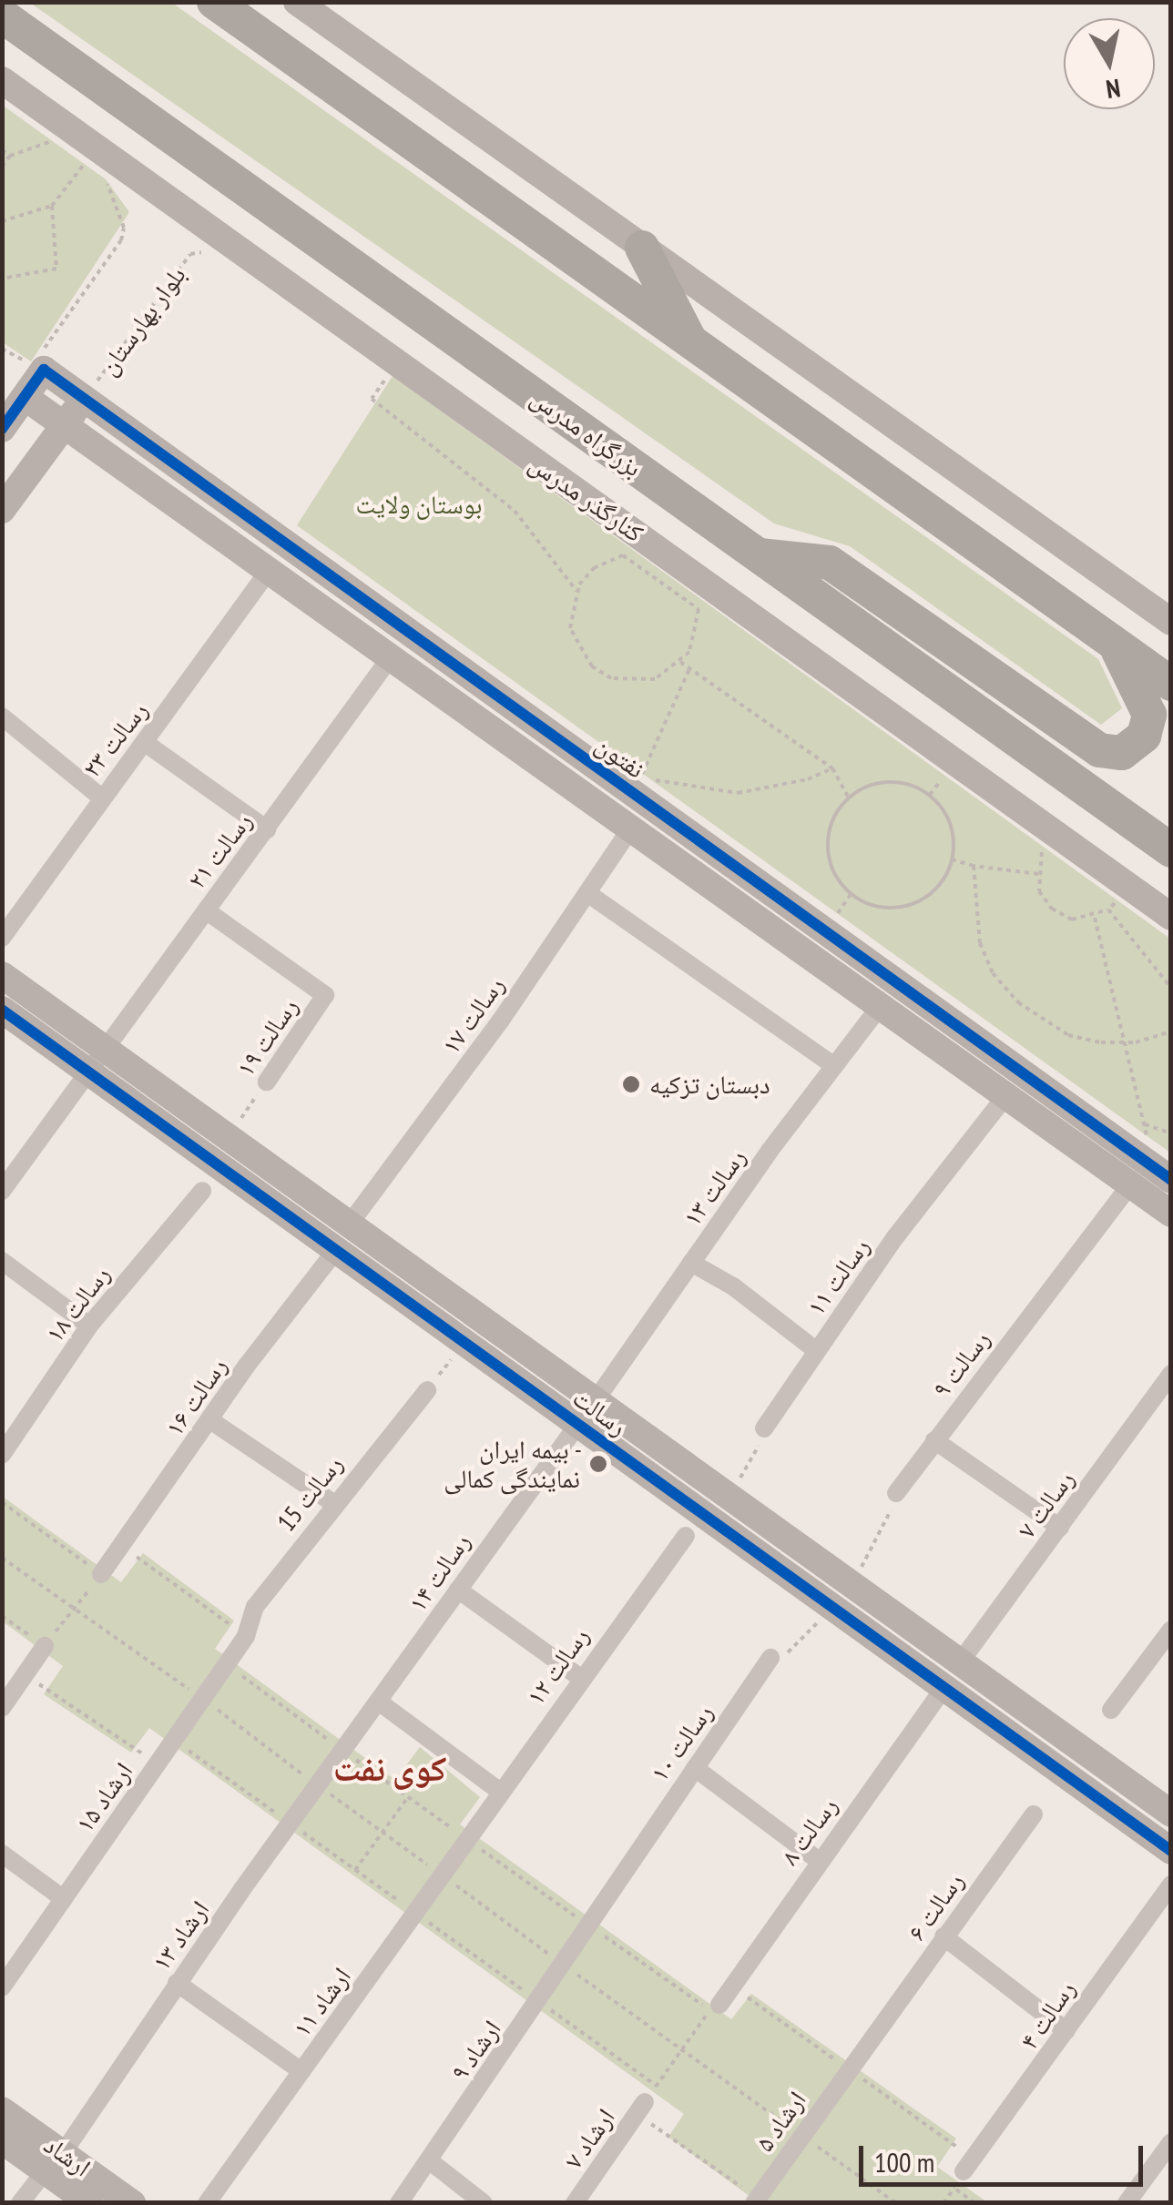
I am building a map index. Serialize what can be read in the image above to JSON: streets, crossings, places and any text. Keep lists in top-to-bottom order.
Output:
{
  "streets": {
    "highway": ["بزرگراه مدرس"],
    "street": [
      "بلوار بهارستان",
      "کنارگذر مدرس",
      "رسالت ۲۳",
      "نفتون",
      "رسالت ۲۱",
      "رسالت ۱۷",
      "رسالت ۱۹",
      "رسالت ۱۳",
      "رسالت ۱۱",
      "رسالت ۱۸",
      "رسالت ۹",
      "رسالت ۱۶",
      "رسالت",
      "رسالت 15",
      "رسالت ۷",
      "رسالت ۱۴",
      "رسالت ۱۲",
      "رسالت ۱۰",
      "ارشاد ۱۵",
      "رسالت ۸",
      "رسالت ۶",
      "ارشاد ۱۳",
      "ارشاد ۱۱",
      "رسالت ۴",
      "ارشاد ۹",
      "ارشاد ۵",
      "ارشاد ۷",
      "ارشاد"
    ]
  },
  "crossings": [
    ["بلوار بهارستان", "کنارگذر مدرس"],
    ["بلوار بهارستان", "نفتون"],
    ["رسالت ۲۱", "رسالت ۱۹"],
    ["رسالت ۲۱", "رسالت"],
    ["رسالت ۱۷", "رسالت"],
    ["رسالت ۱۹", "رسالت"],
    ["رسالت ۱۳", "رسالت"],
    ["رسالت ۱۶", "رسالت"],
    ["رسالت", "رسالت ۷"],
    ["رسالت", "رسالت ۱۴"],
    ["رسالت", "رسالت ۸"],
    ["رسالت 15", "ارشاد ۱۵"],
    ["رسالت ۱۴", "ارشاد ۱۳"],
    ["رسالت ۱۲", "ارشاد ۱۱"],
    ["رسالت ۱۰", "ارشاد ۹"],
    ["رسالت ۶", "ارشاد ۵"],
    ["ارشاد ۱۳", "ارشاد"]
  ],
  "districts": ["کوی نفت"],
  "parks": ["بوستان ولایت"],
  "places": ["دبستان تزکیه", "بیمه ایران - نمایندگى کمالى"],
  "scale_bar": "100 m",
  "north": "bottom"
}
